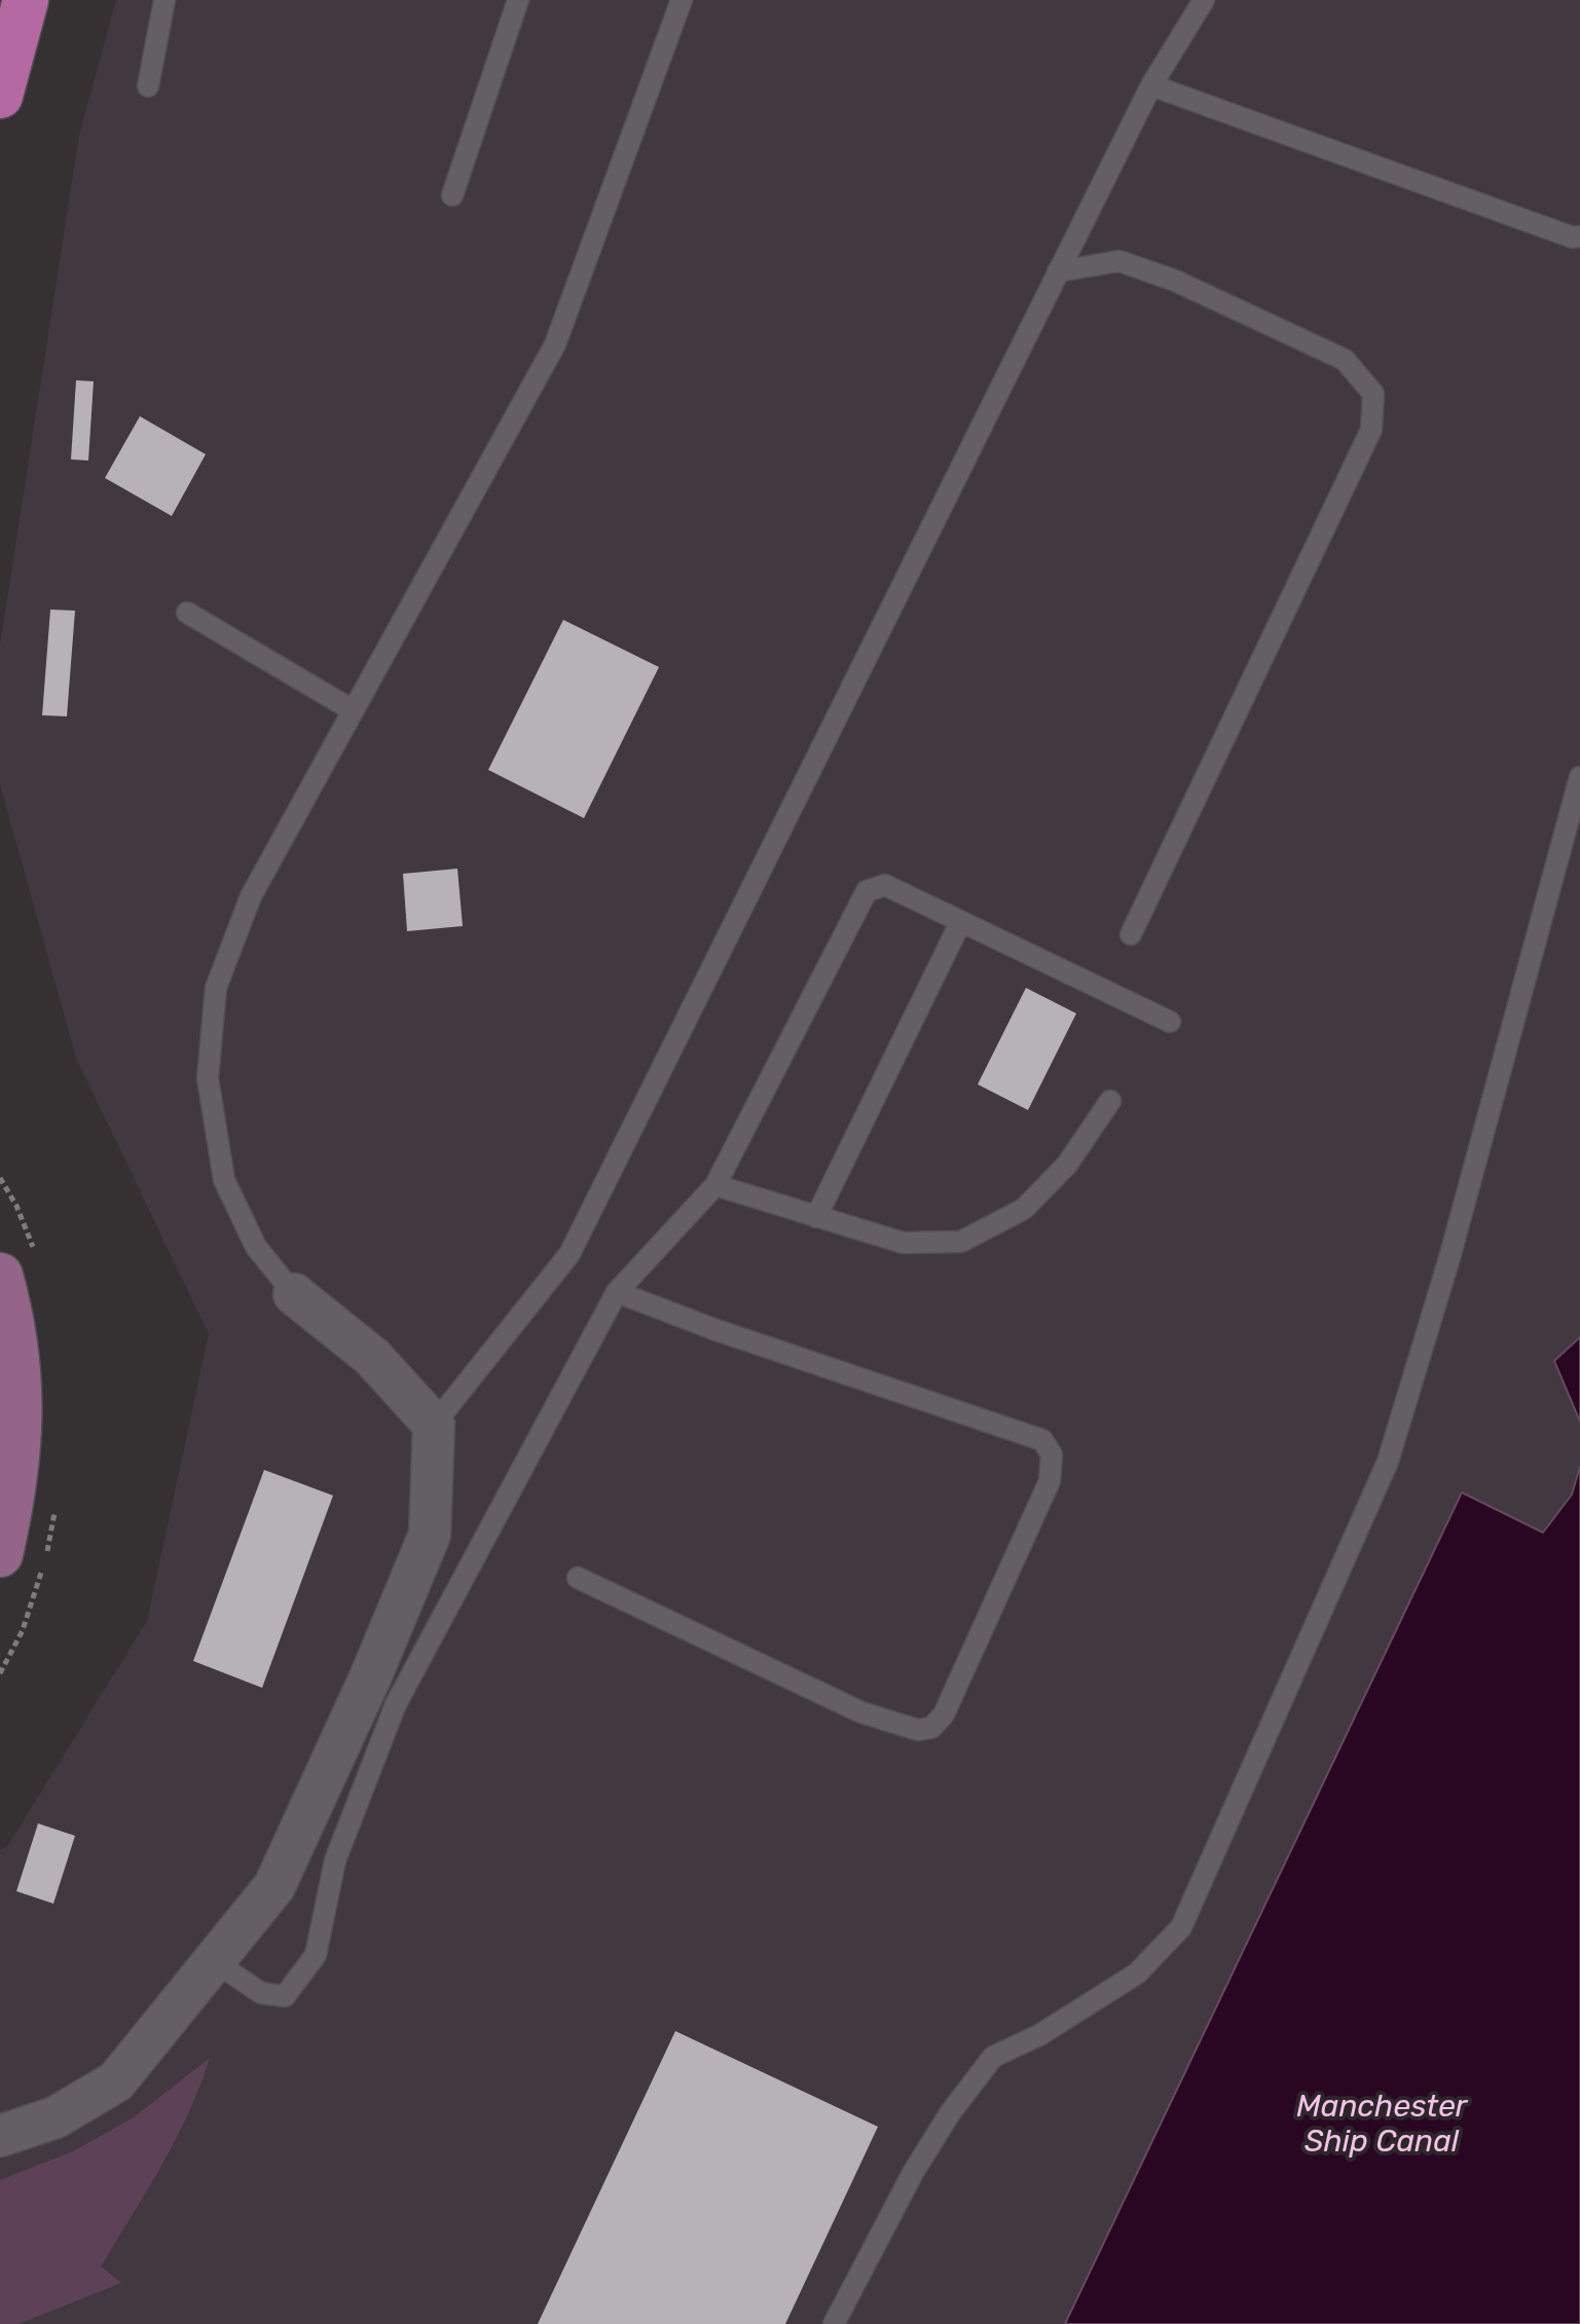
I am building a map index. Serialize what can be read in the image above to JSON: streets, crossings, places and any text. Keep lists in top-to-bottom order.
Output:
{
  "water": ["Manchester Ship Canal"]
}
